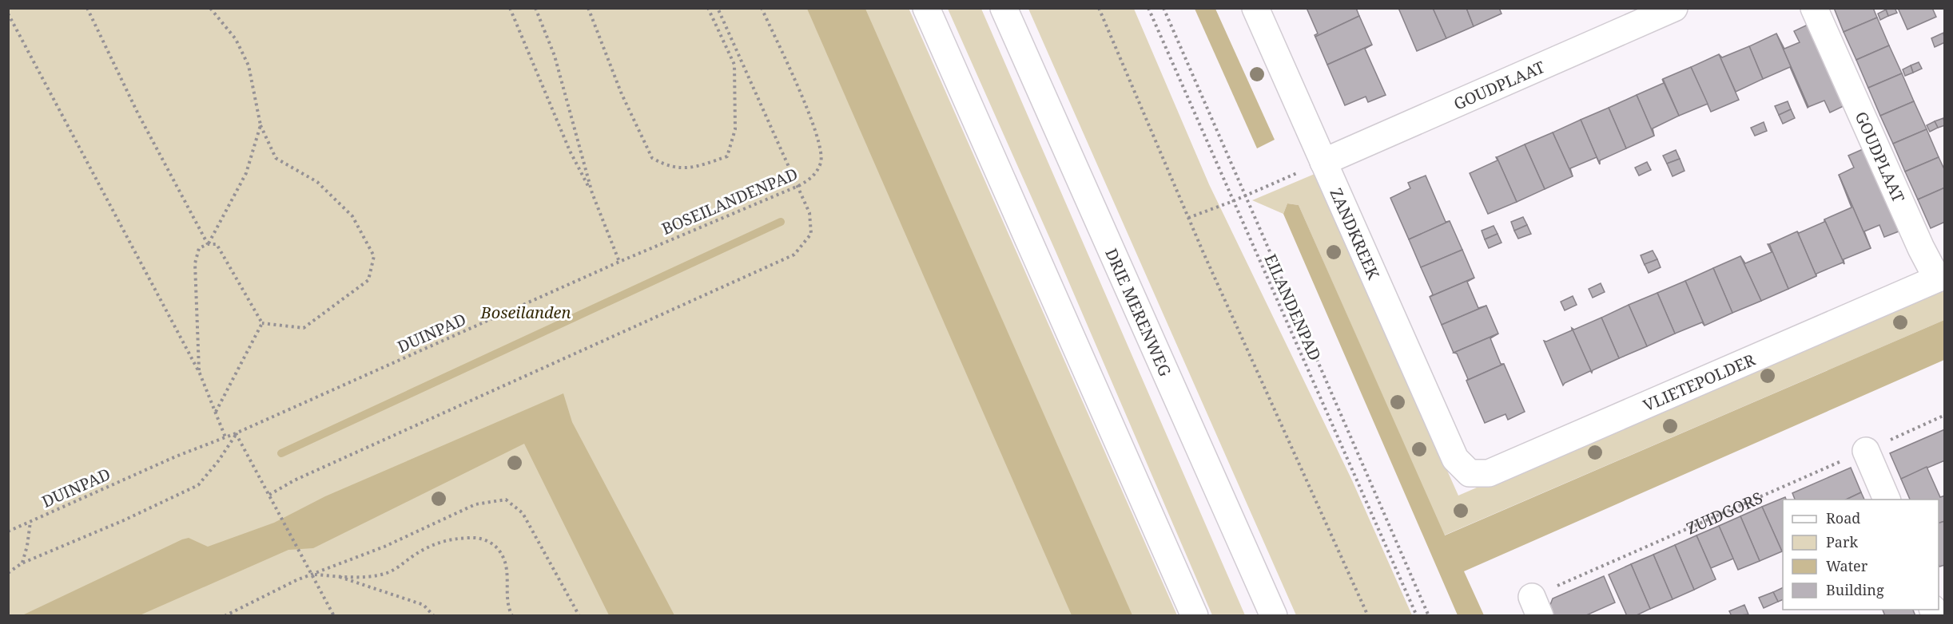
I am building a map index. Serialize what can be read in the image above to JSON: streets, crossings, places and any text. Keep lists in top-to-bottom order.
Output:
{
  "streets": {
    "main road": [
      "GOUDPLAAT",
      "ZANDKREEK",
      "DRIE MERENWEG",
      "VLIETEPOLDER"
    ],
    "path": [
      "BOSEILANDENPAD",
      "EILANDENPAD",
      "DUINPAD",
      "ZUIDGORS"
    ]
  },
  "crossings": [
    ["GOUDPLAAT", "ZANDKREEK"],
    ["GOUDPLAAT", "VLIETEPOLDER"],
    ["BOSEILANDENPAD", "DUINPAD"],
    ["ZANDKREEK", "VLIETEPOLDER"]
  ],
  "parks": ["Boseilanden"],
  "legend": [
    "Road",
    "Park",
    "Water",
    "Building"
  ]
}
